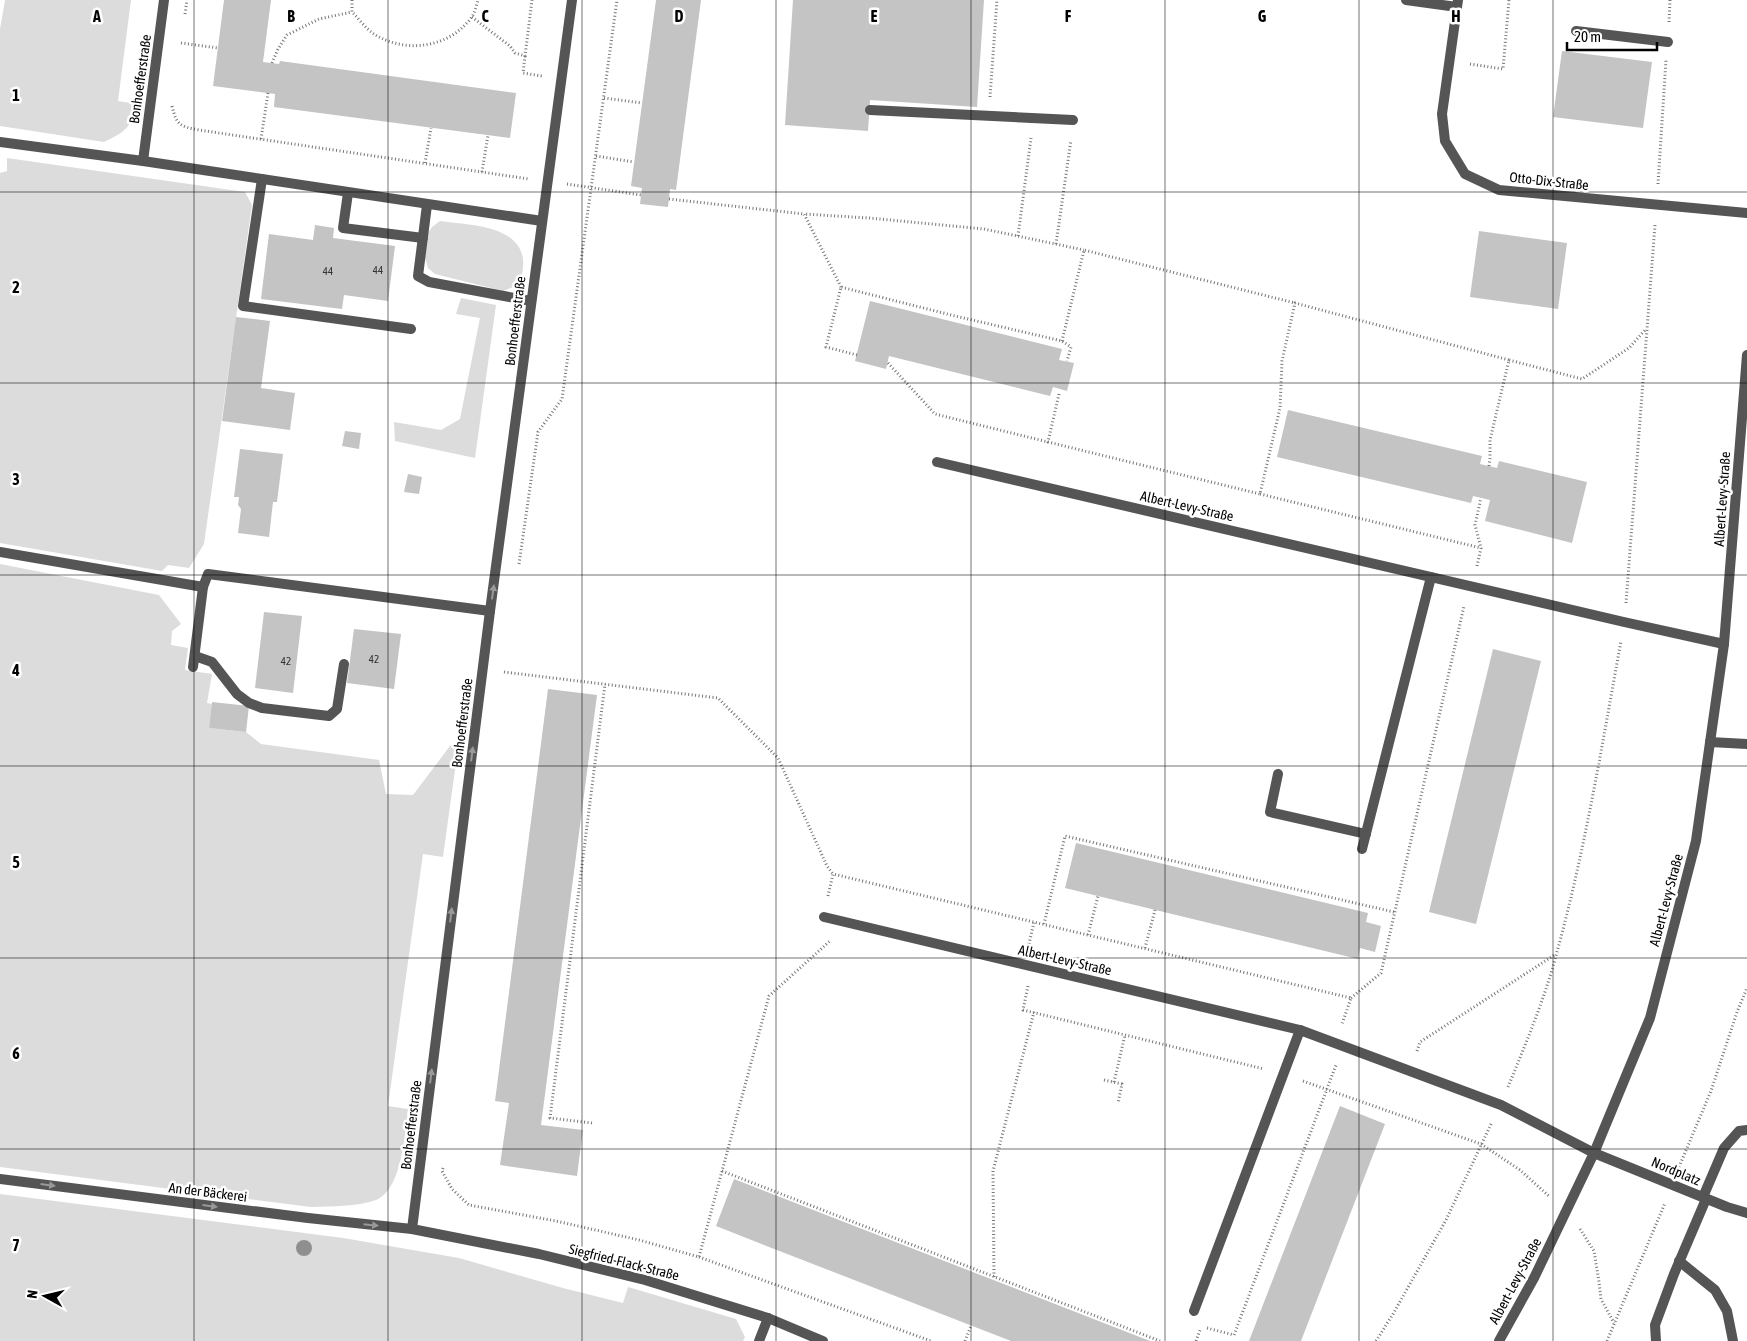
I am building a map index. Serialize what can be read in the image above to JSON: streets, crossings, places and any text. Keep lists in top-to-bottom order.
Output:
{
  "streets": {
    "street": [
      "Bonhoefferstraße",
      "Otto-Dix-Straße",
      "Albert-Levy-Straße",
      "Nordplatz",
      "An der Bäckerei",
      "Siegfried-Flack-Straße"
    ]
  },
  "crossings": [
    ["Bonhoefferstraße", "An der Bäckerei"],
    ["Bonhoefferstraße", "Siegfried-Flack-Straße"],
    ["Albert-Levy-Straße", "Nordplatz"],
    ["An der Bäckerei", "Siegfried-Flack-Straße"]
  ],
  "one_way": ["Bonhoefferstraße", "An der Bäckerei"],
  "house_numbers": [
    "44",
    "44",
    "42",
    "42"
  ],
  "scale_bar": "20 m",
  "north": "left",
  "grid": {
    "columns": [
      "A",
      "B",
      "C",
      "D",
      "E",
      "F",
      "G",
      "H"
    ],
    "rows": [
      "1",
      "2",
      "3",
      "4",
      "5",
      "6",
      "7"
    ]
  }
}
